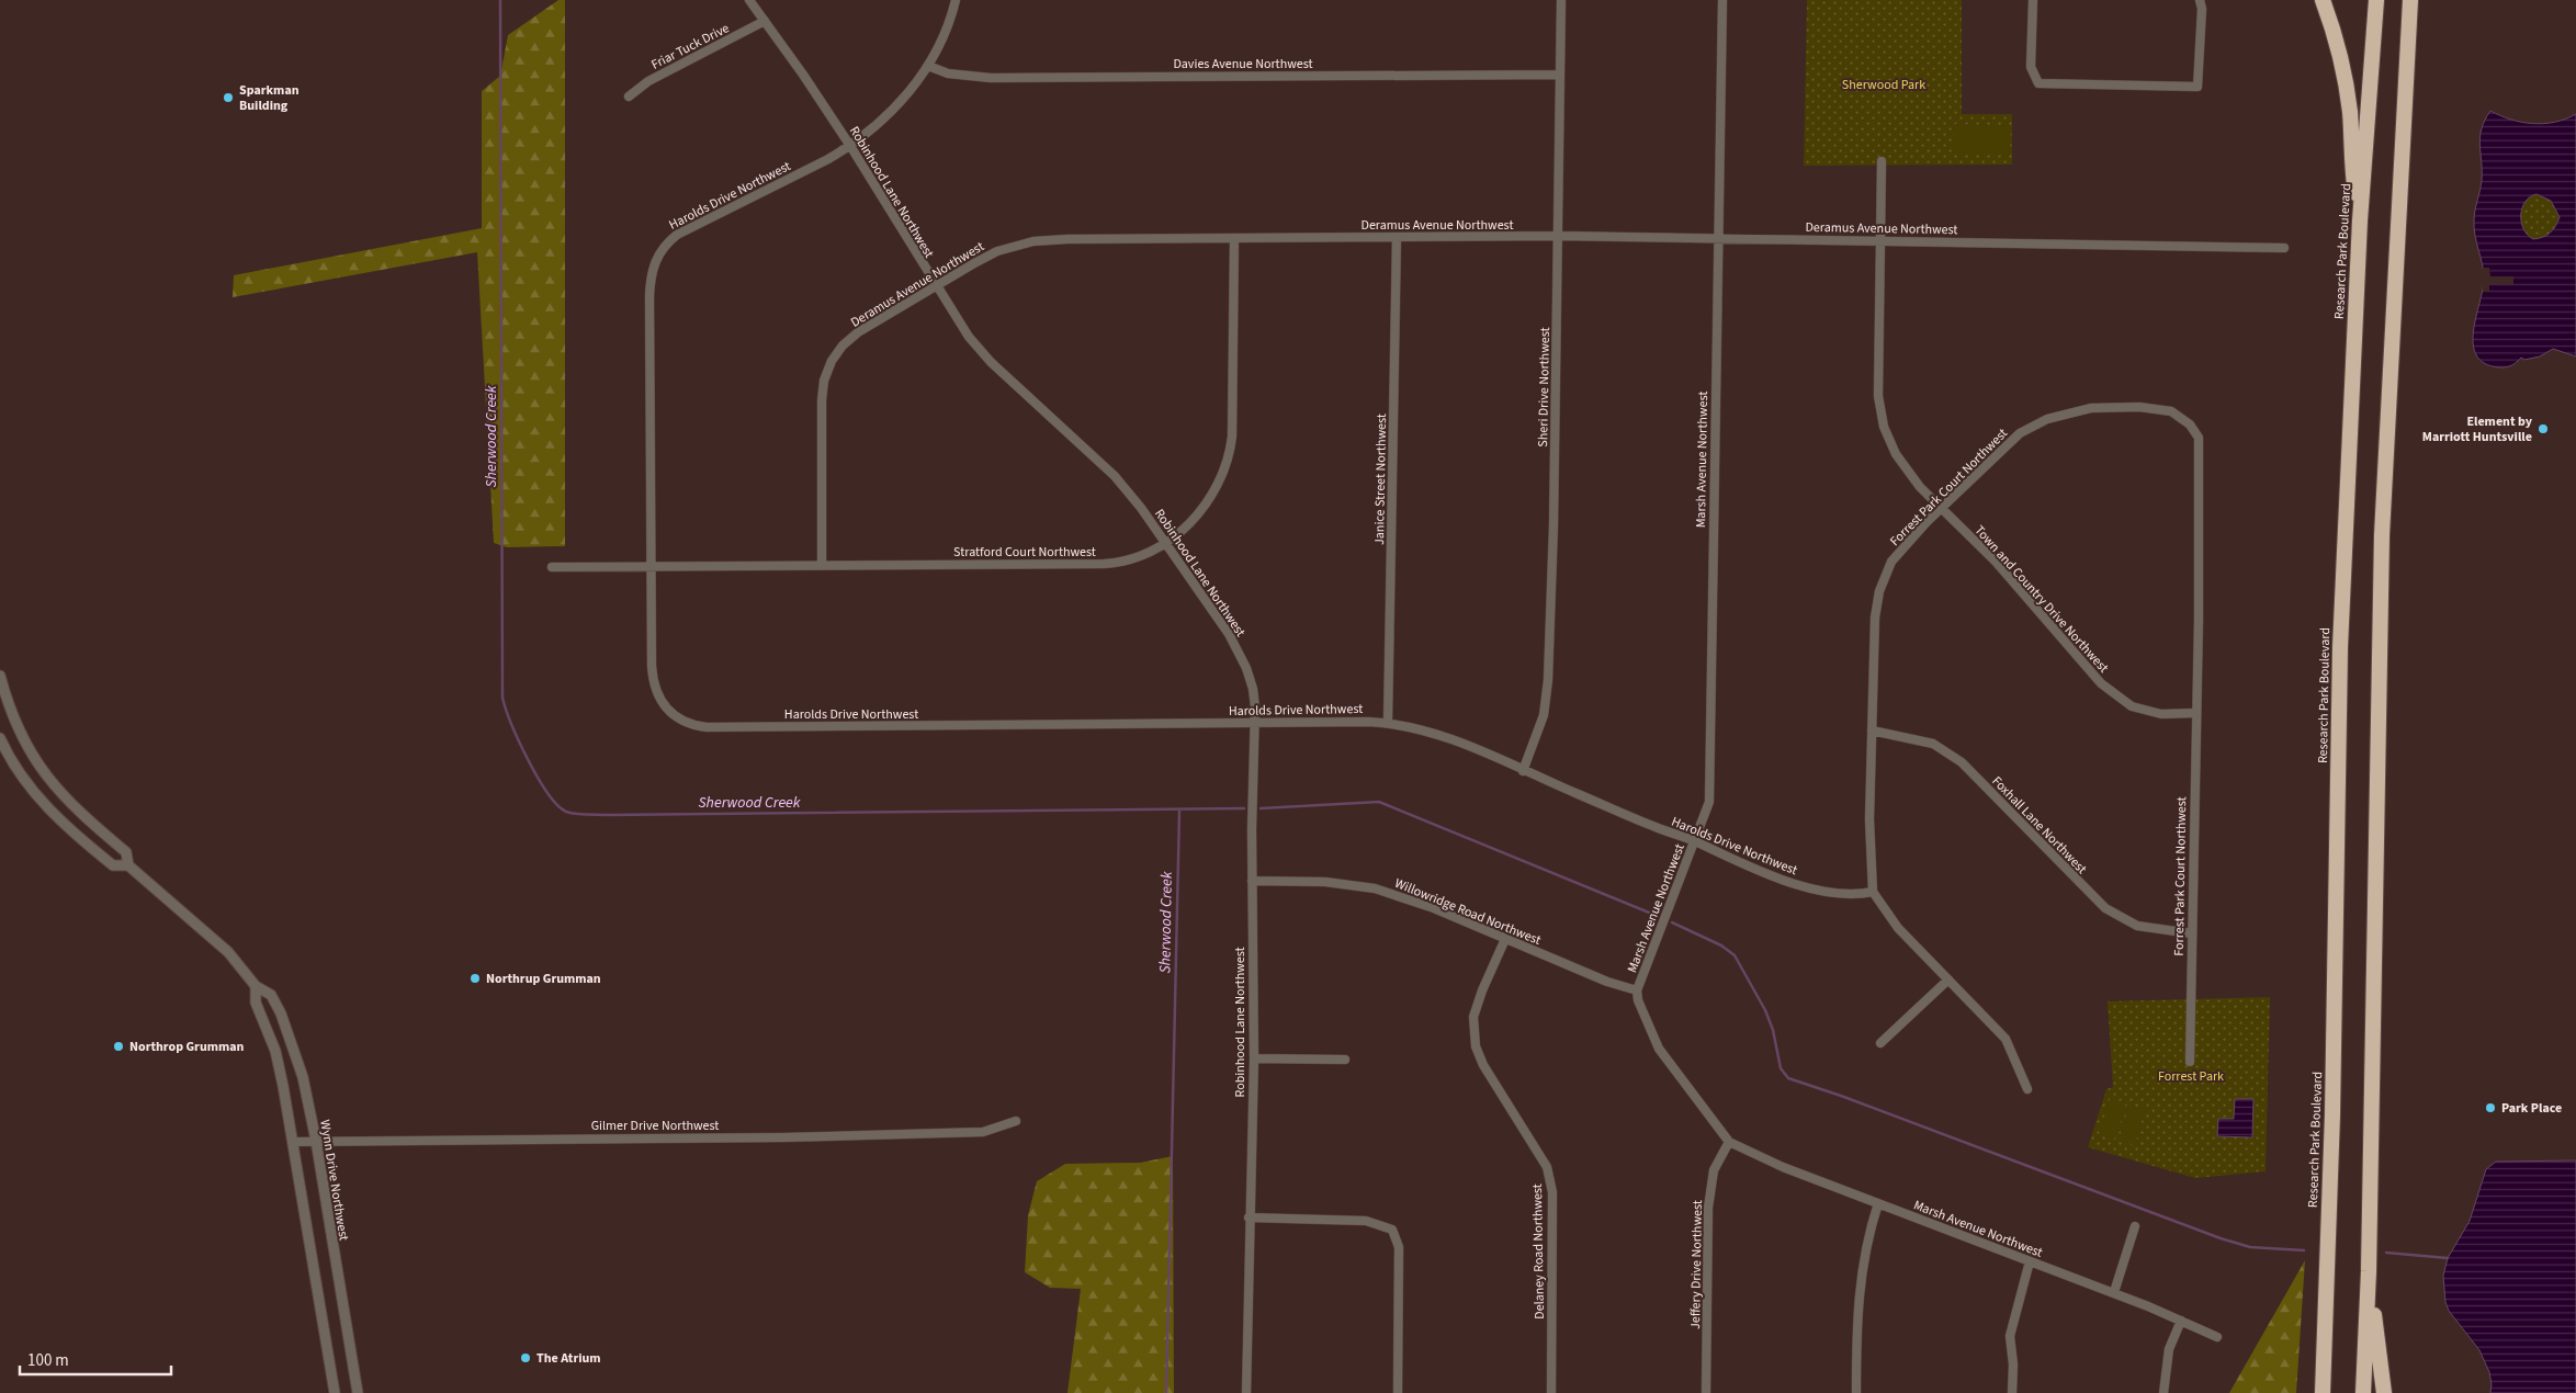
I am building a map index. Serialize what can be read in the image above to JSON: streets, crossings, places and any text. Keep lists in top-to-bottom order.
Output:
{
  "streets": {
    "highway": ["Research Park Boulevard"],
    "street": [
      "Friar Tuck Drive",
      "Davies Avenue Northwest",
      "Robinhood Lane Northwest",
      "Harolds Drive Northwest",
      "Deramus Avenue Northwest",
      "Sheri Drive Northwest",
      "Marsh Avenue Northwest",
      "Janice Street Northwest",
      "Forrest Park Court Northwest",
      "Stratford Court Northwest",
      "Town and Country Drive Northwest",
      "Foxhall Lane Northwest",
      "Willowridge Road Northwest",
      "Gilmer Drive Northwest",
      "Wynn Drive Northwest",
      "Delaney Road Northwest",
      "Jeffery Drive Northwest"
    ]
  },
  "crossings": [
    ["Friar Tuck Drive", "Robinhood Lane Northwest"],
    ["Davies Avenue Northwest", "Harolds Drive Northwest"],
    ["Davies Avenue Northwest", "Sheri Drive Northwest"],
    ["Robinhood Lane Northwest", "Harolds Drive Northwest"],
    ["Robinhood Lane Northwest", "Deramus Avenue Northwest"],
    ["Robinhood Lane Northwest", "Stratford Court Northwest"],
    ["Robinhood Lane Northwest", "Willowridge Road Northwest"],
    ["Harolds Drive Northwest", "Sheri Drive Northwest"],
    ["Harolds Drive Northwest", "Marsh Avenue Northwest"],
    ["Harolds Drive Northwest", "Janice Street Northwest"],
    ["Harolds Drive Northwest", "Forrest Park Court Northwest"],
    ["Harolds Drive Northwest", "Stratford Court Northwest"],
    ["Deramus Avenue Northwest", "Sheri Drive Northwest"],
    ["Deramus Avenue Northwest", "Marsh Avenue Northwest"],
    ["Deramus Avenue Northwest", "Janice Street Northwest"],
    ["Deramus Avenue Northwest", "Stratford Court Northwest"],
    ["Deramus Avenue Northwest", "Town and Country Drive Northwest"],
    ["Marsh Avenue Northwest", "Willowridge Road Northwest"],
    ["Marsh Avenue Northwest", "Jeffery Drive Northwest"],
    ["Forrest Park Court Northwest", "Town and Country Drive Northwest"],
    ["Forrest Park Court Northwest", "Foxhall Lane Northwest"],
    ["Willowridge Road Northwest", "Delaney Road Northwest"],
    ["Gilmer Drive Northwest", "Wynn Drive Northwest"]
  ],
  "water": ["Sherwood Creek"],
  "parks": ["Sherwood Park", "Forrest Park"],
  "places": [
    "Sparkman Building",
    "Element by Marriott Huntsville",
    "Northrup Grumman",
    "Northrop Grumman",
    "Park Place",
    "The Atrium"
  ],
  "scale_bar": "100 m"
}
